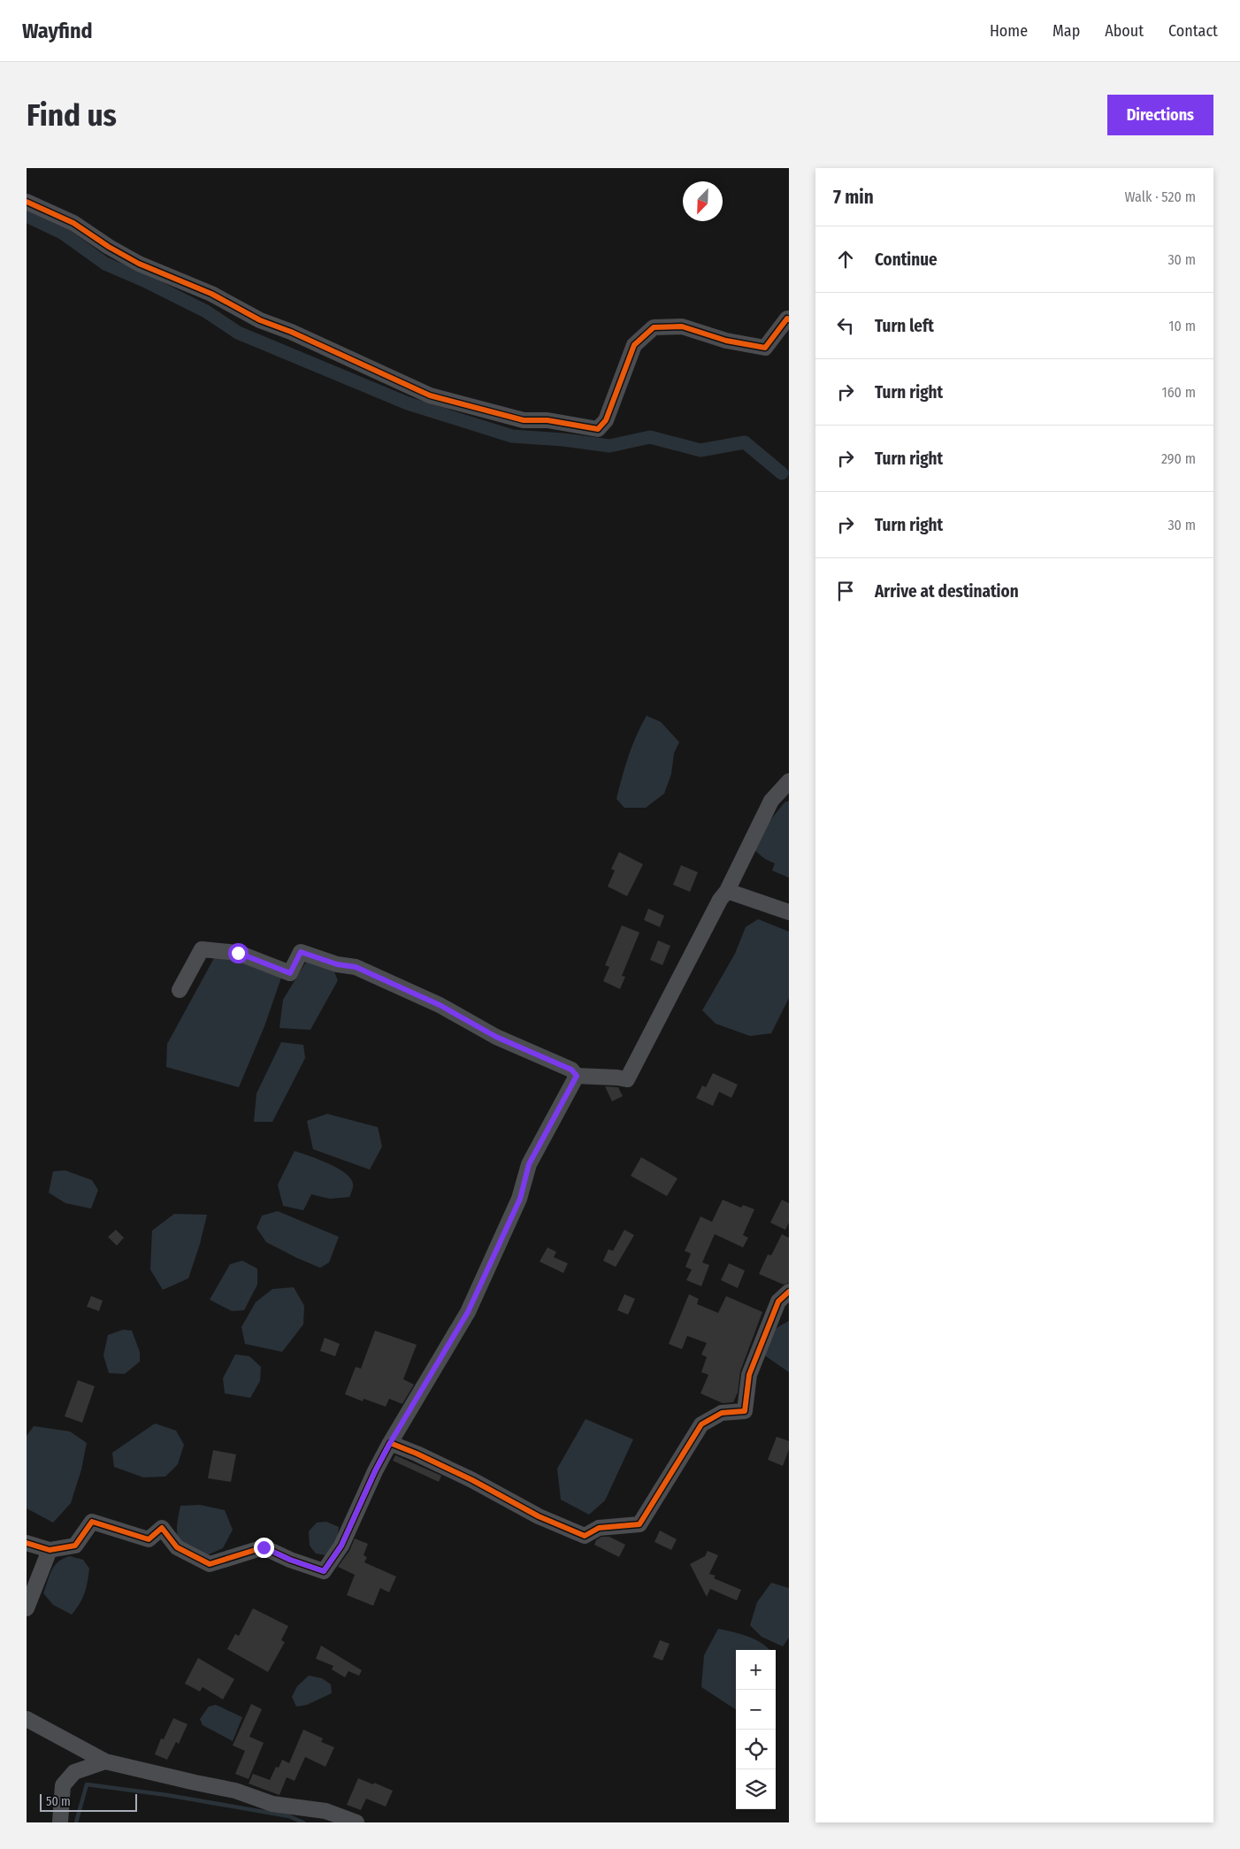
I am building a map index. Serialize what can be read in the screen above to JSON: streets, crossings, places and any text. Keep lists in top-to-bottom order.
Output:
{
  "scale_bar": "50 m",
  "north": "bottom left",
  "page": {
    "header": "Wayfind",
    "nav": [
      "Home",
      "Map",
      "About",
      "Contact"
    ],
    "buttons": "Directions",
    "title": "Find us",
    "heading": ["7 min", "Walk · 520 m"],
    "list": [
      ["Continue", "30 m"],
      ["Turn left", "10 m"],
      ["Turn right", "160 m"],
      ["Turn right", "290 m"],
      ["Turn right", "30 m"],
      "Arrive at destination"
    ],
    "map_buttons": ["+", "−"],
    "scale": "50 m"
  }
}
